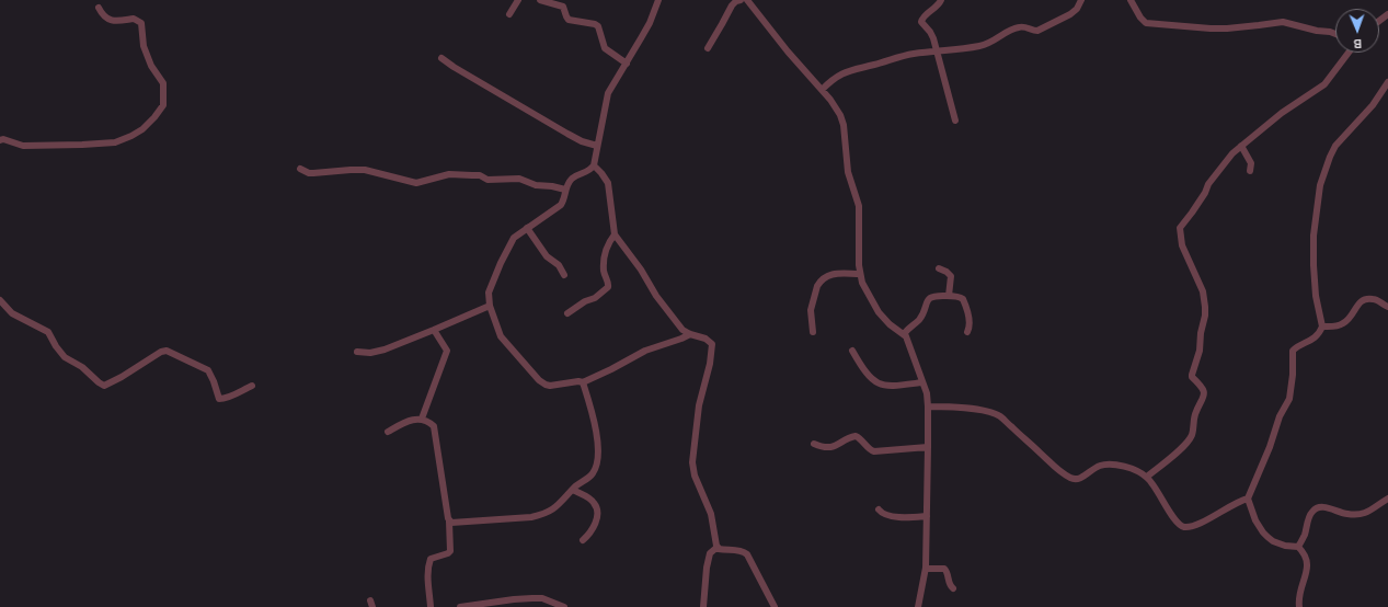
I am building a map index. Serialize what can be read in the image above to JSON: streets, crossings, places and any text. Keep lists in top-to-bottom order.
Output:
{
  "north": "bottom"
}
